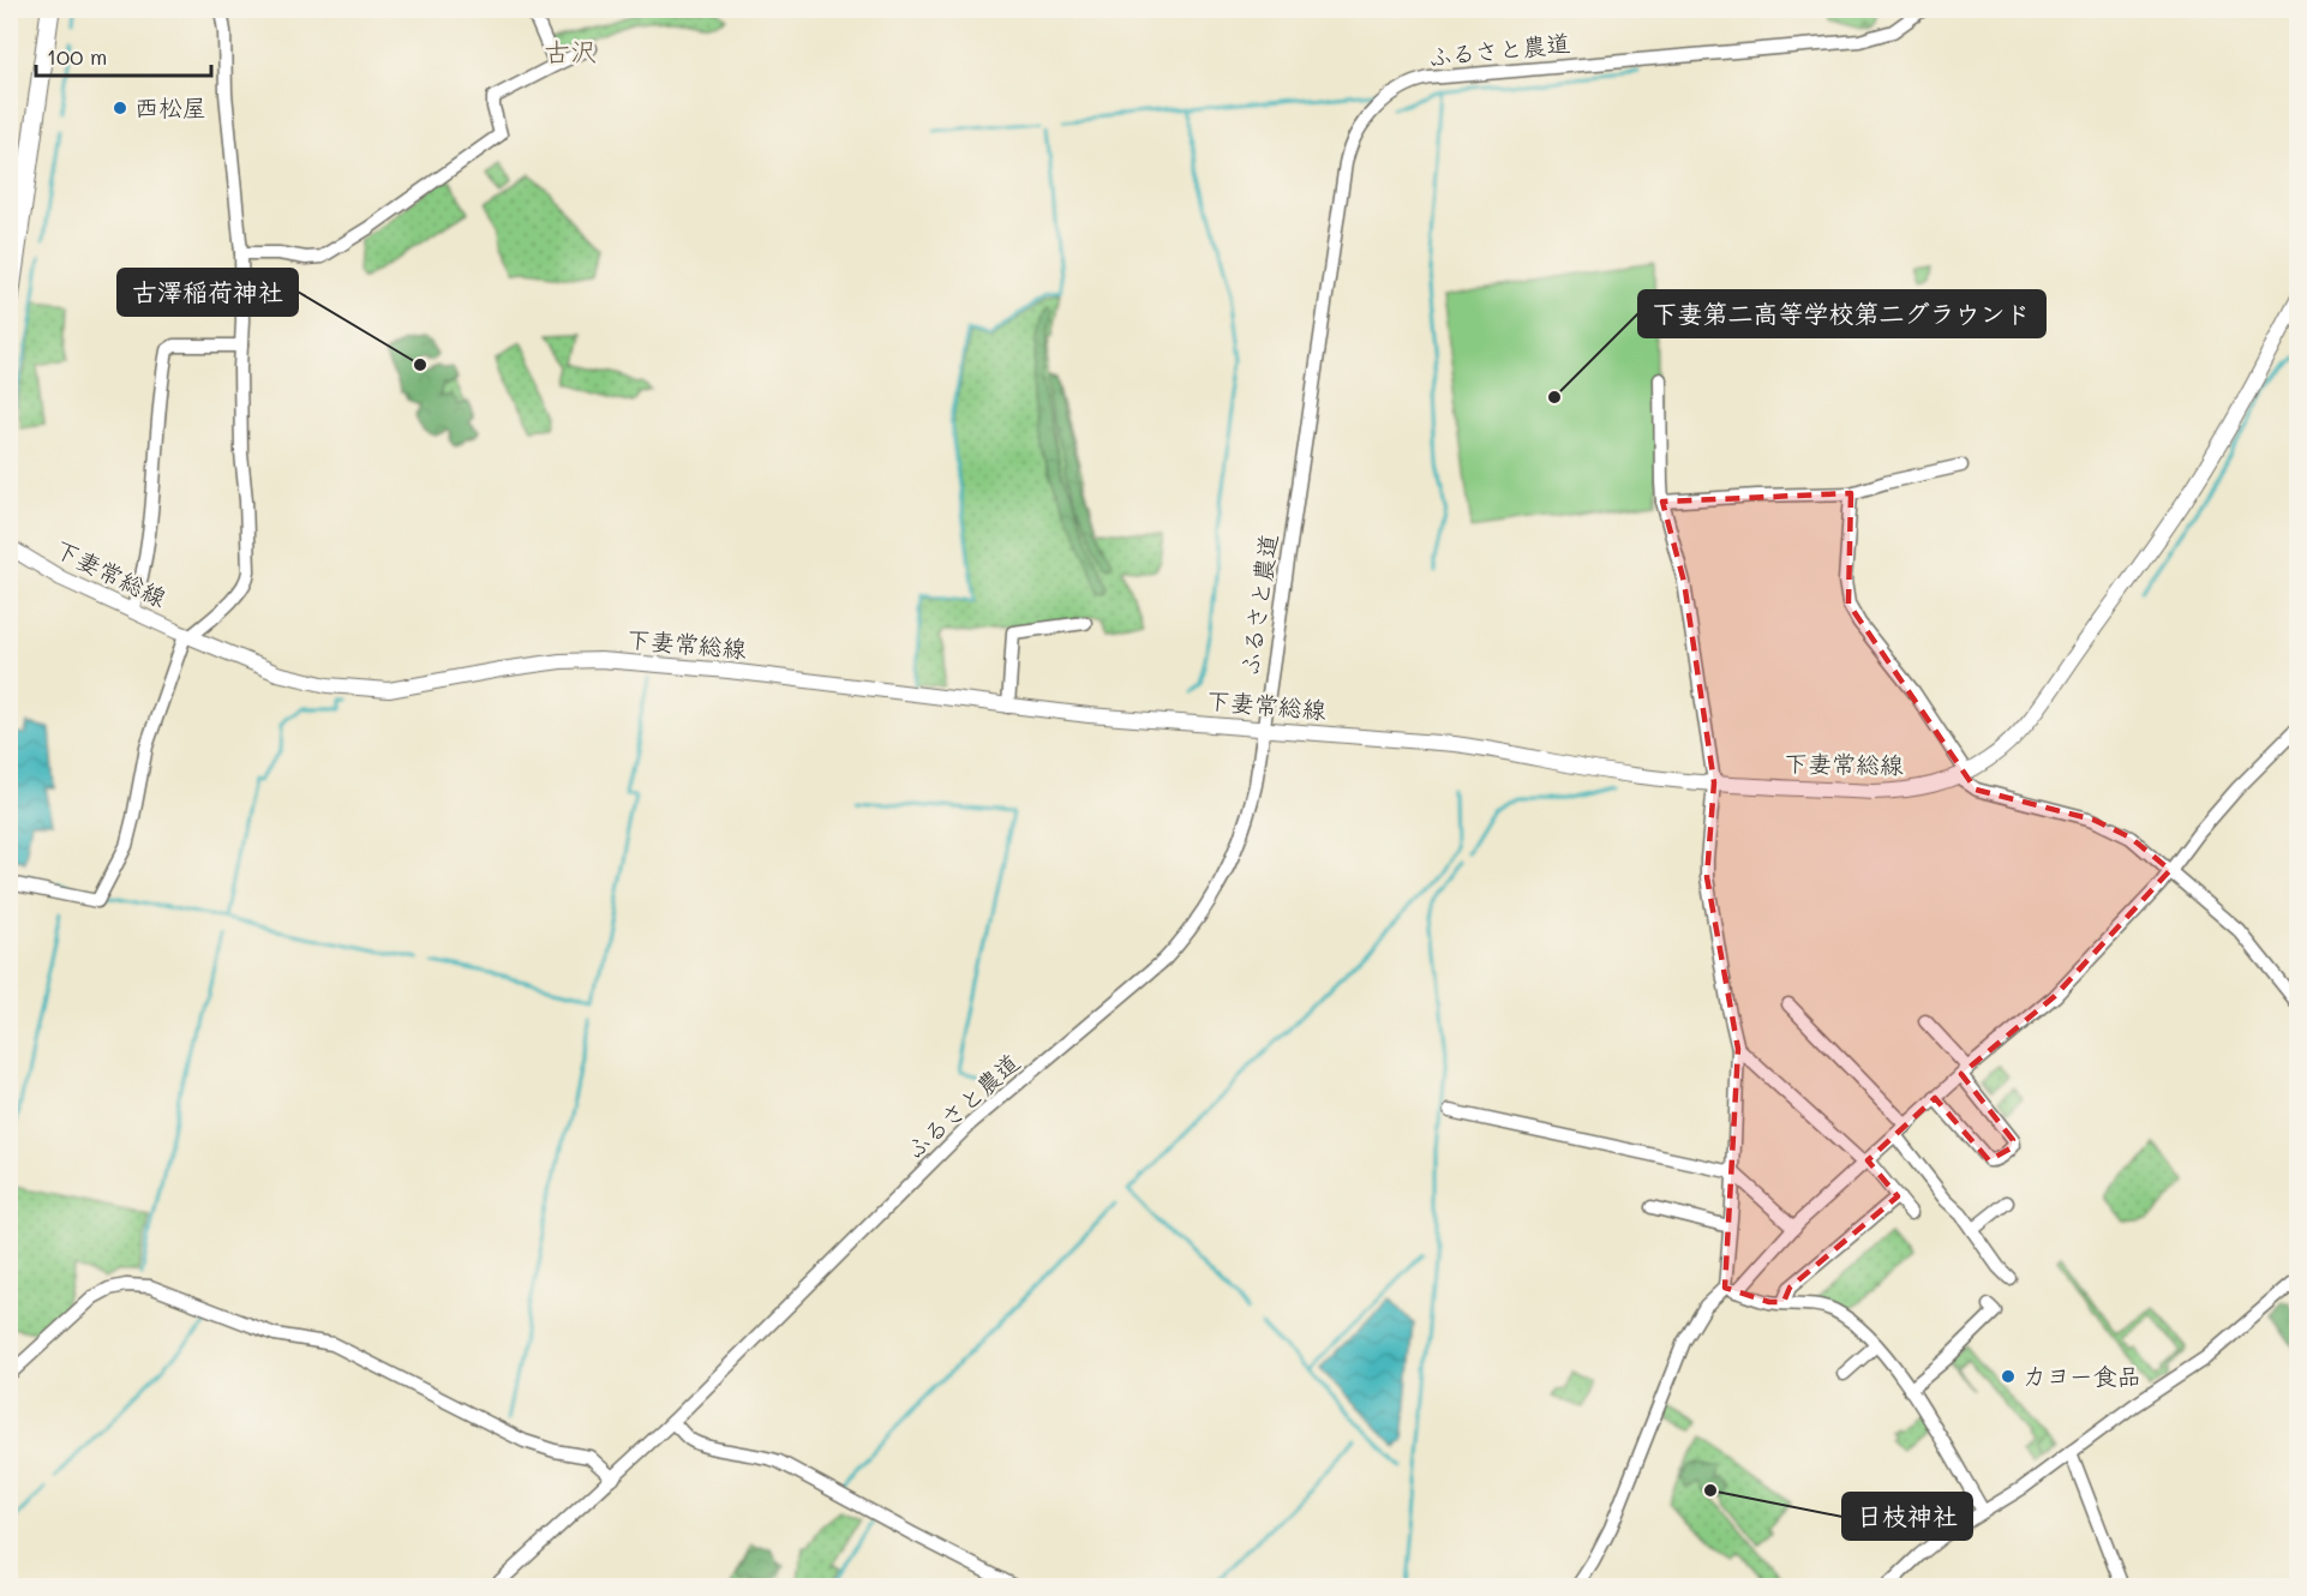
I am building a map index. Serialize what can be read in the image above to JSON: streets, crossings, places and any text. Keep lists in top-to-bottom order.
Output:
{
  "streets": {
    "main road": ["下妻常総線"],
    "street": ["ふるさと農道"]
  },
  "crossings": [
    ["ふるさと農道", "下妻常総線"]
  ],
  "districts": ["古沢"],
  "places": [
    "西松屋",
    "古澤稲荷神社",
    "下妻第二高等学校第二グラウンド",
    "カヨー食品",
    "日枝神社"
  ],
  "scale_bar": "100 m"
}
